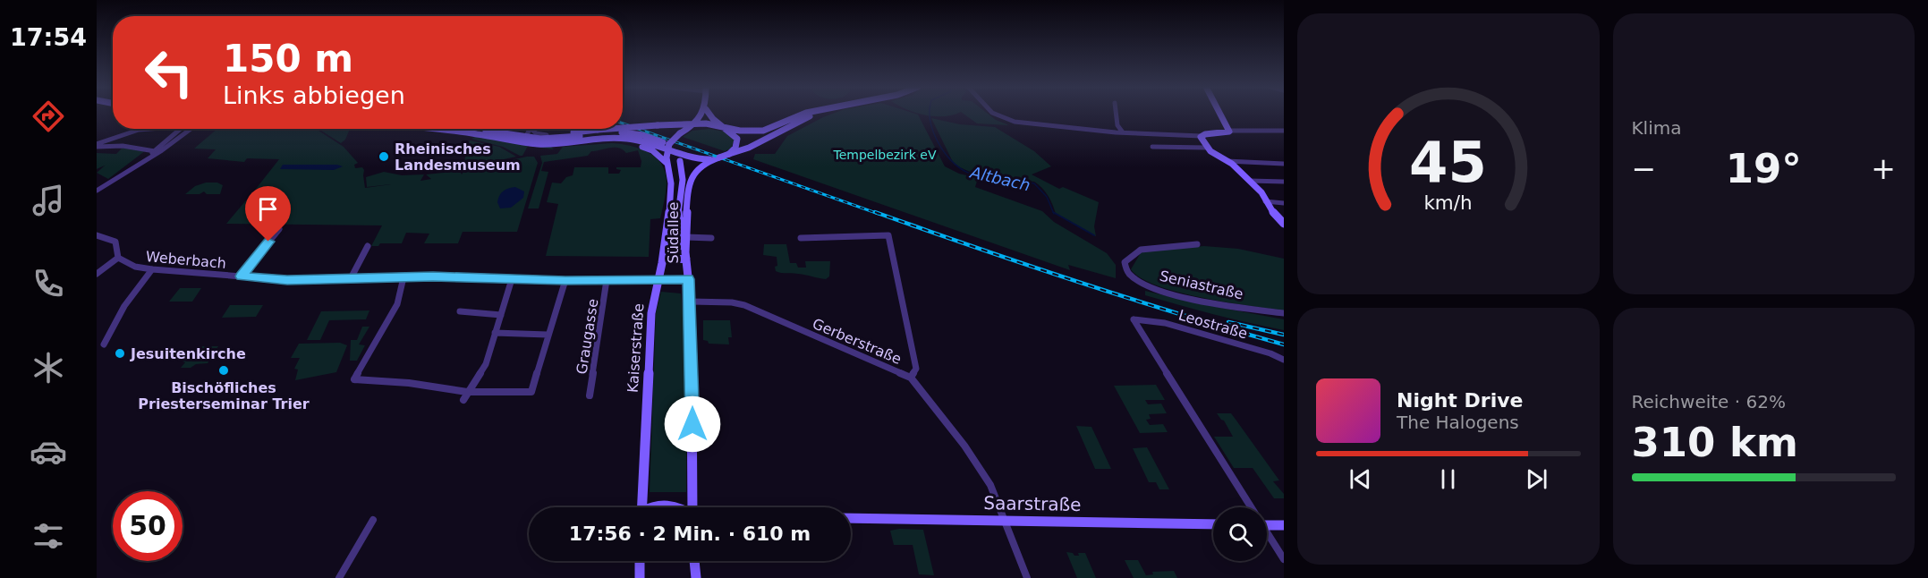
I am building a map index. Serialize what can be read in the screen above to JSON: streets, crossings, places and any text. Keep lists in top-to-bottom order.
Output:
{
  "streets": {
    "main road": ["Südallee", "Kaiserstraße", "Saarstraße"],
    "street": [
      "Weberbach",
      "Seniastraße",
      "Leostraße",
      "Graugasse",
      "Gerberstraße"
    ]
  },
  "crossings": [
    ["Südallee", "Weberbach"],
    ["Südallee", "Gerberstraße"],
    ["Weberbach", "Graugasse"],
    ["Weberbach", "Kaiserstraße"],
    ["Gerberstraße", "Saarstraße"]
  ],
  "water": ["Altbach"],
  "parks": ["Tempelbezirk eV"],
  "places": ["Rheinisches Landesmuseum", "Jesuitenkirche", "Bischöfliches Priesterseminar Trier"],
  "page": {
    "tabs": "17:54",
    "tile": [
      "Klima",
      ["Reichweite · 62%", "310 km"]
    ],
    "turn": ["150 m", "Links abbiegen"],
    "heat": ["−", "19°", "+"],
    "song": ["Night Drive", "The Halogens"],
    "limit": "50",
    "trip": "17:56 · 2 Min. · 610 m",
    "gauge": ["45", "km/h"]
  }
}
